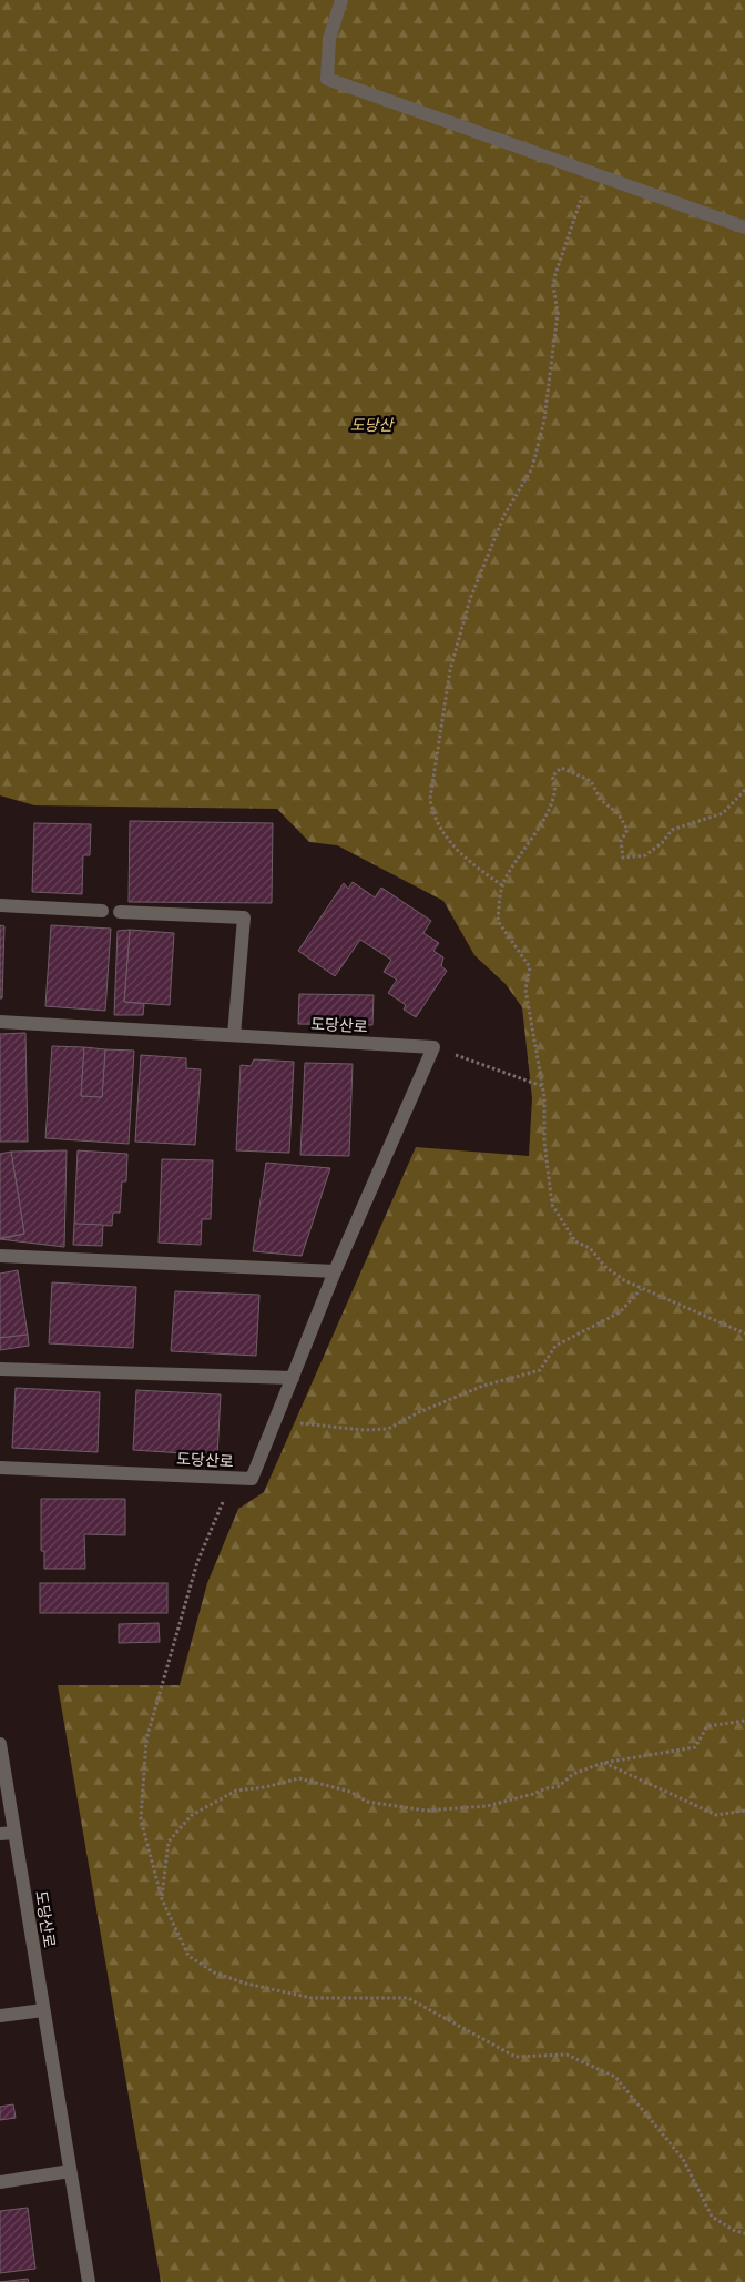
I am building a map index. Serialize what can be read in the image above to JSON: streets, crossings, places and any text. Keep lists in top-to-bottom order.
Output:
{
  "streets": {
    "street": ["도당산로"]
  },
  "parks": ["도당산"]
}
